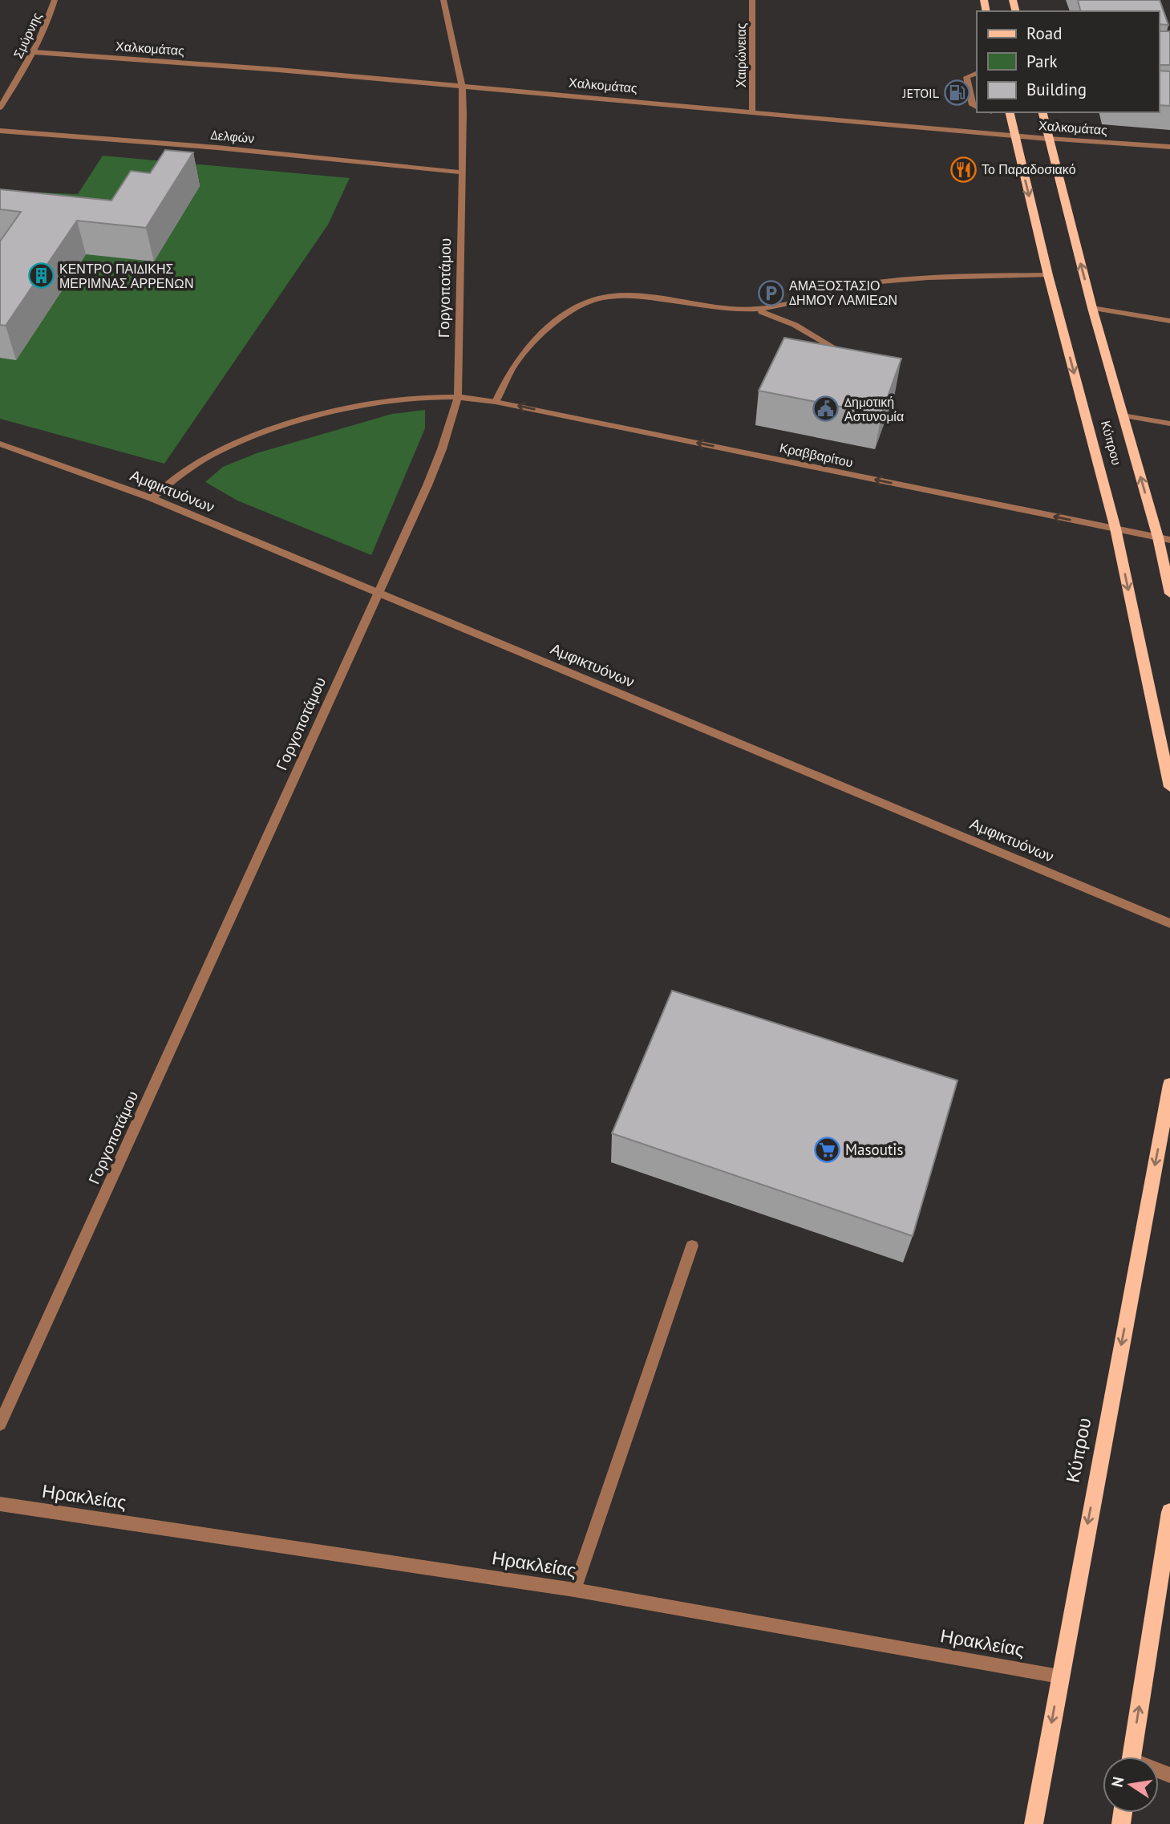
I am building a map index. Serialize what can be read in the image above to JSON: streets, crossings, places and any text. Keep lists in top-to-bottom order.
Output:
{
  "streets": {
    "main road": ["Κύπρου"],
    "street": [
      "Σμύρνης",
      "Χαλκομάτας",
      "Χαιρώνειας",
      "Δελφών",
      "Γοργοποτάμου",
      "Κραββαρίτου",
      "Αμφικτυόνων",
      "Ηρακλείας"
    ]
  },
  "crossings": [
    ["Σμύρνης", "Χαλκομάτας"],
    ["Χαλκομάτας", "Χαιρώνειας"],
    ["Χαλκομάτας", "Γοργοποτάμου"],
    ["Χαλκομάτας", "Κύπρου"],
    ["Δελφών", "Γοργοποτάμου"],
    ["Γοργοποτάμου", "Κραββαρίτου"],
    ["Γοργοποτάμου", "Αμφικτυόνων"],
    ["Κύπρου", "Κραββαρίτου"],
    ["Κύπρου", "Ηρακλείας"],
    ["Κραββαρίτου", "Αμφικτυόνων"]
  ],
  "one_way": ["Κραββαρίτου"],
  "places": {
    "fuel station": ["JETOIL"],
    "restaurant": ["Το Παραδοσιακό"],
    "building": ["ΚΕΝΤΡΟ ΠΑΙΔΙΚΗΣ ΜΕΡΙΜΝΑΣ ΑΡΡΕΝΩΝ"],
    "parking": ["ΑΜΑΞΟΣΤΑΣΙΟ ΔΗΜΟΥ ΛΑΜΙΕΩΝ"],
    "public building": ["Δημοτική Αστυνομία"],
    "supermarket": ["Masoutis"]
  },
  "legend": ["Road", "Park", "Building"],
  "north": "left"
}
